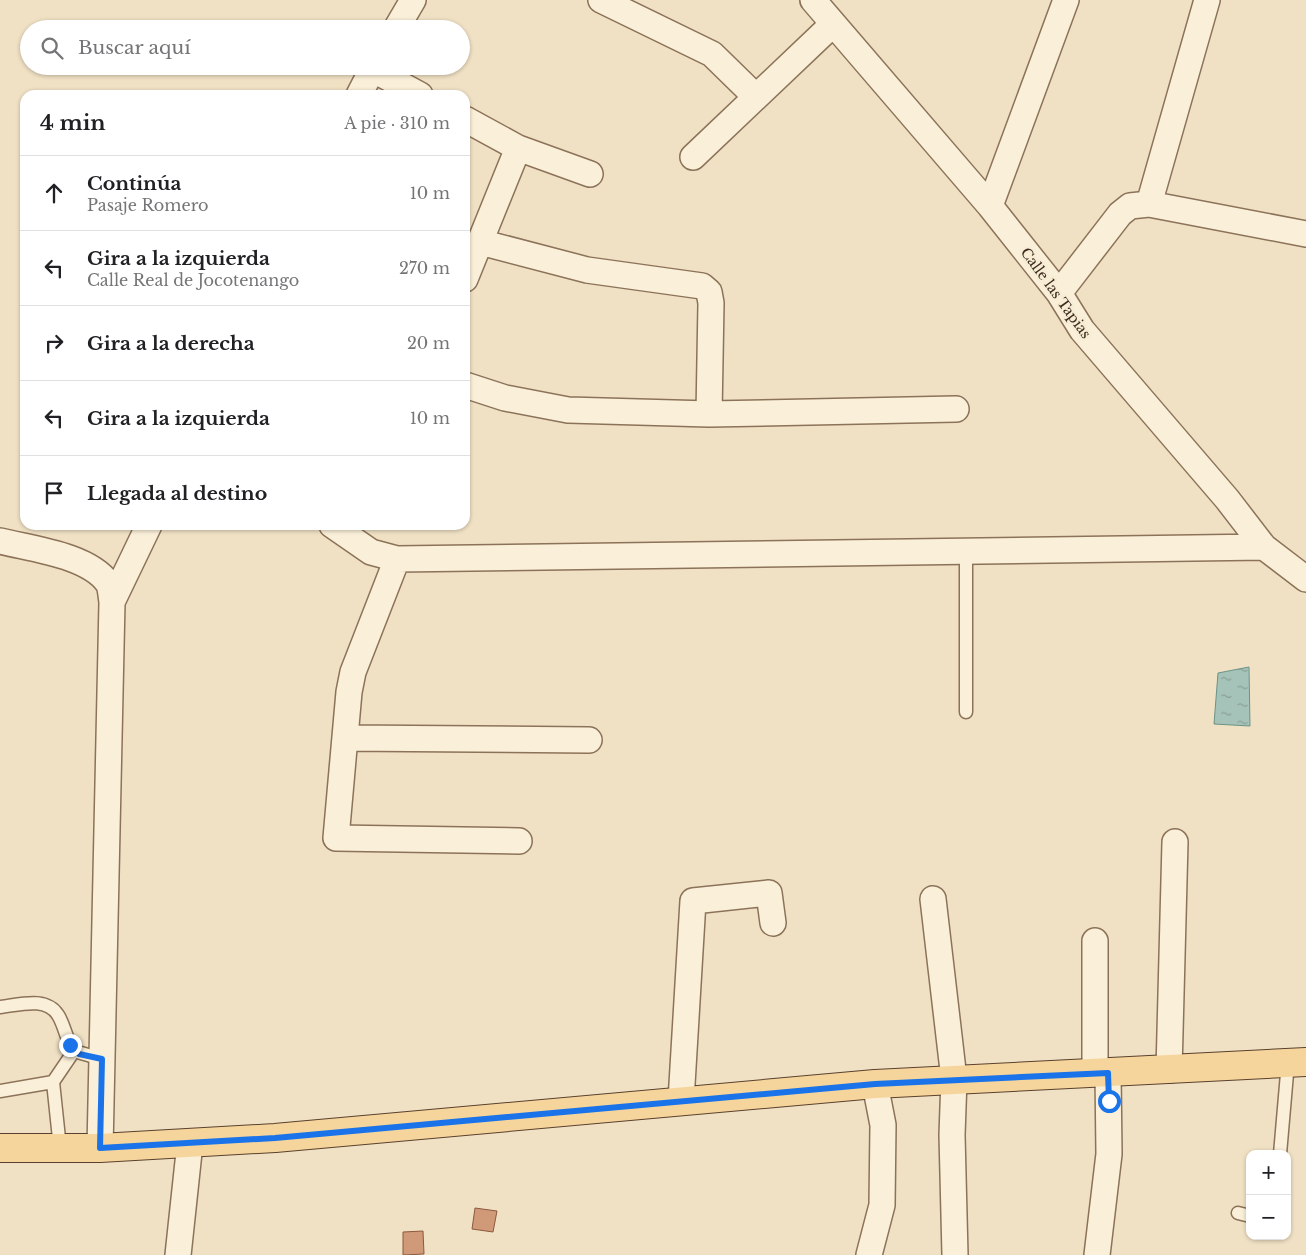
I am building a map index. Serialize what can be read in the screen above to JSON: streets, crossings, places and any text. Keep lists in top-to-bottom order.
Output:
{
  "streets": {
    "street": ["Calle las Tapias"]
  },
  "page": {
    "search": "Buscar aquí",
    "heading": ["4 min", "A pie · 310 m"],
    "list": [
      ["Continúa", "Pasaje Romero", "10 m"],
      ["Gira a la izquierda", "Calle Real de Jocotenango", "270 m"],
      ["Gira a la derecha", "20 m"],
      ["Gira a la izquierda", "10 m"],
      "Llegada al destino"
    ],
    "map_buttons": ["+", "−"]
  }
}
